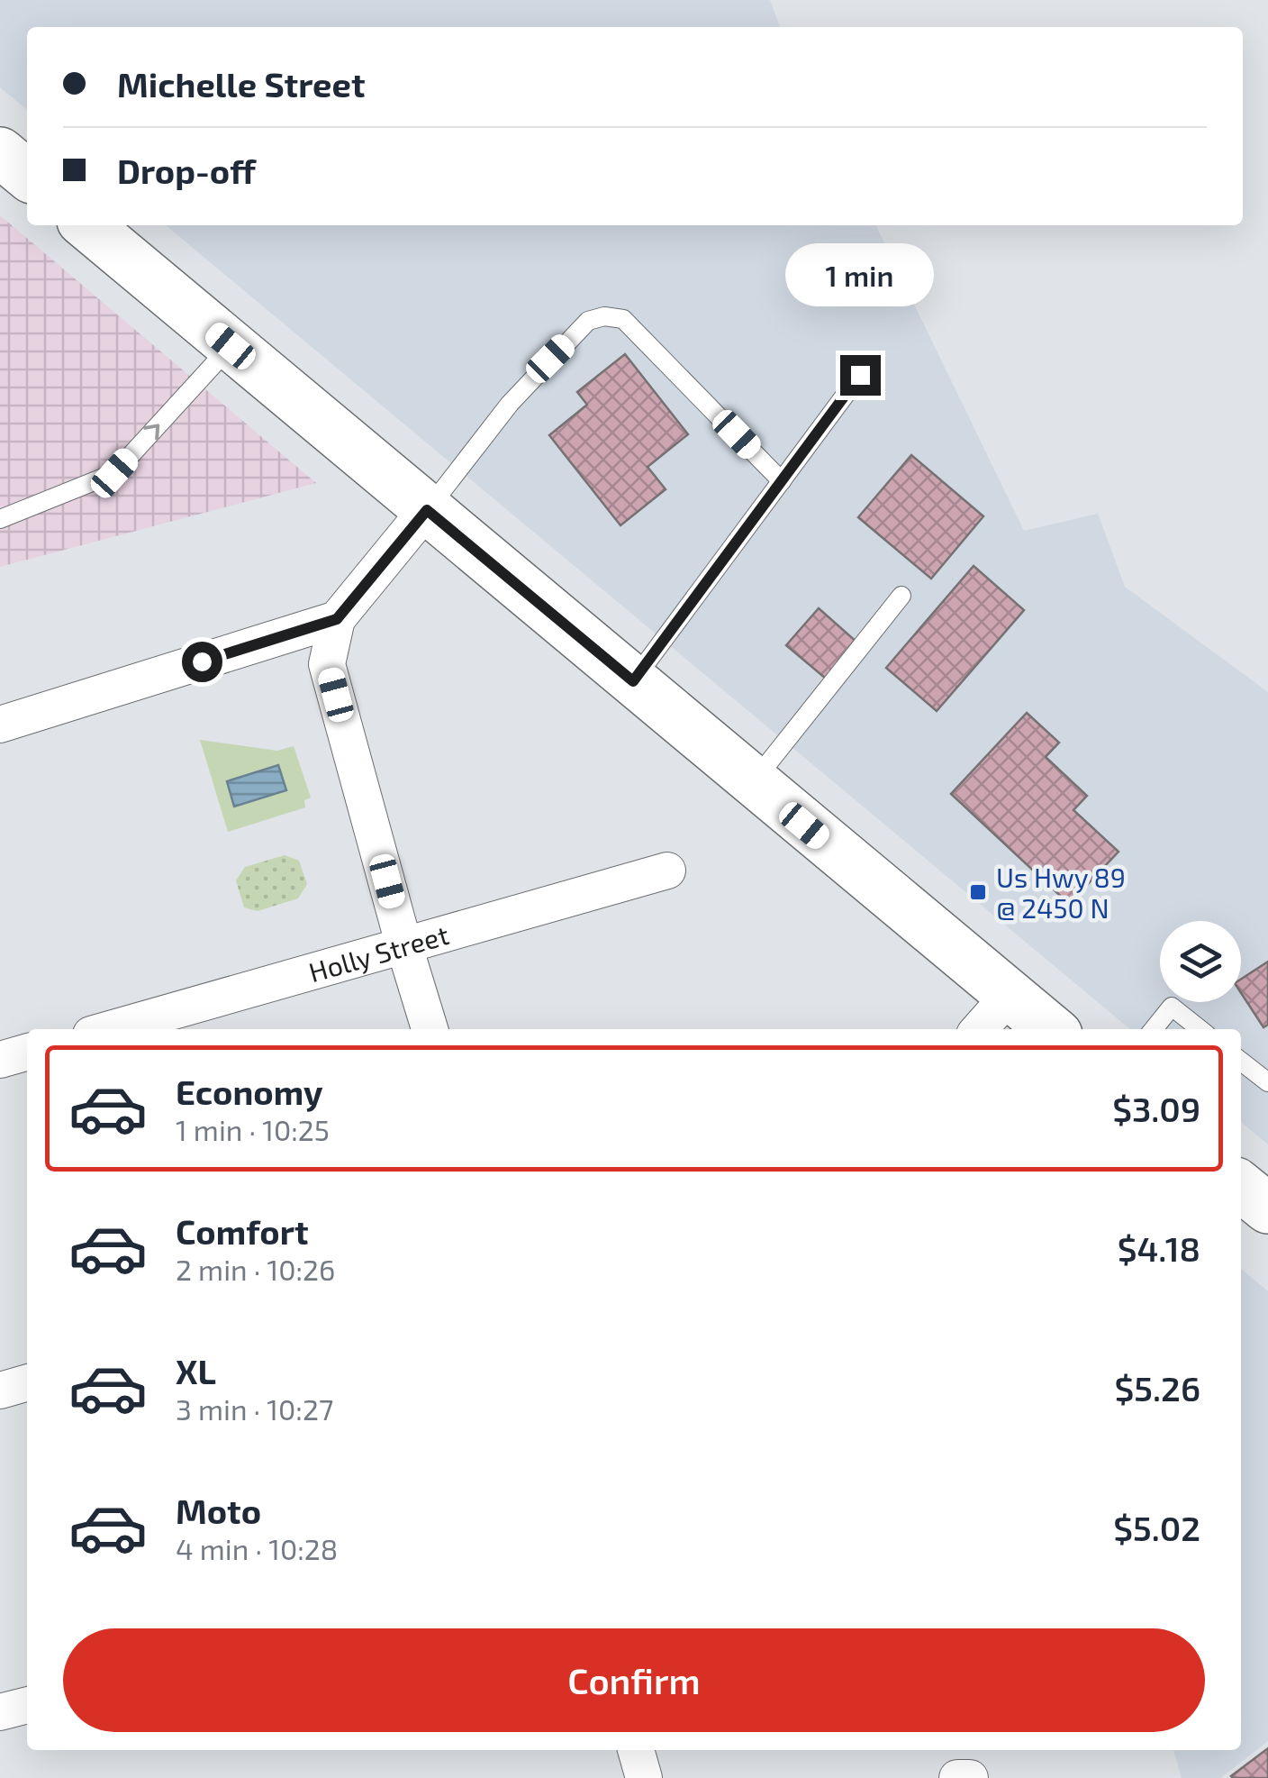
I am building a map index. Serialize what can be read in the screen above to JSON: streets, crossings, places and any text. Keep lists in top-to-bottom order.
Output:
{
  "streets": {
    "street": ["Holly Street"]
  },
  "places": {
    "transit": ["Us Hwy 89 @ 2450 N"]
  },
  "page": {
    "banner": ["Michelle Street", "Drop-off"],
    "bubble": "1 min",
    "list": [
      {
        "name": "Economy",
        "note": "1 min · 10:25",
        "value": "$3.09"
      },
      {
        "name": "Comfort",
        "note": "2 min · 10:26",
        "value": "$4.18"
      },
      {
        "name": "XL",
        "note": "3 min · 10:27",
        "value": "$5.26"
      },
      {
        "name": "Moto",
        "note": "4 min · 10:28",
        "value": "$5.02"
      }
    ],
    "buttons": "Confirm"
  }
}
